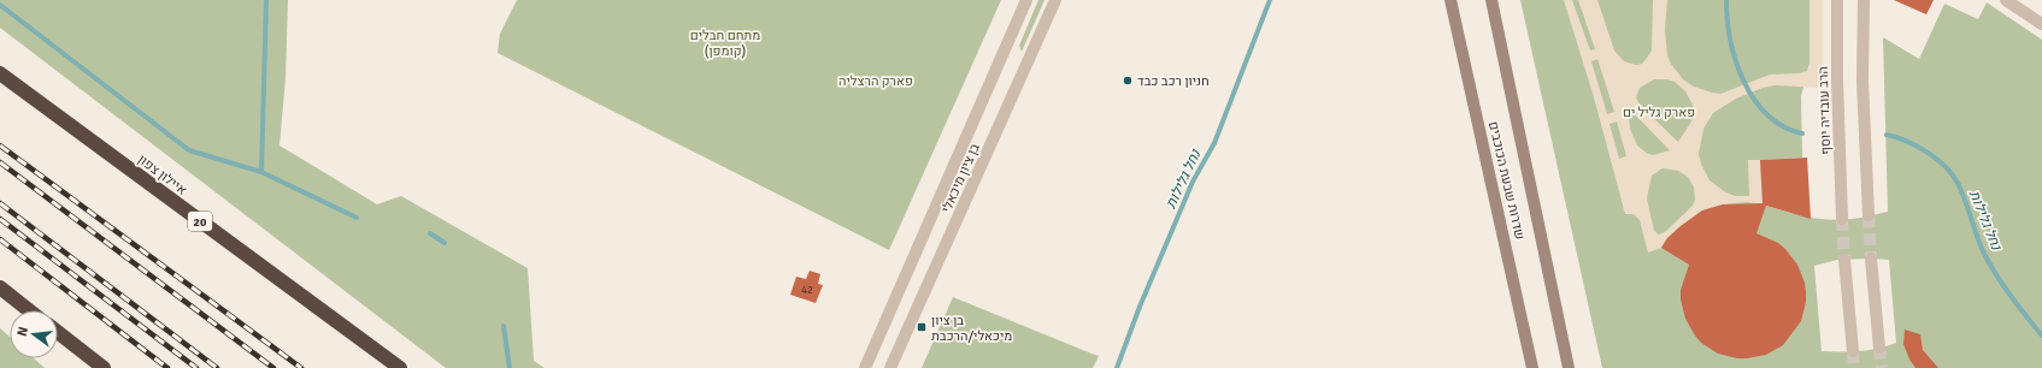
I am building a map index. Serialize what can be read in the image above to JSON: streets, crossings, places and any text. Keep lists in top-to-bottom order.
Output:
{
  "streets": {
    "highway": ["איילון צפון", "20"],
    "main road": ["שדרות שבעת הכוכבים"],
    "street": ["הרב עובדיה יוסף", "בן ציון מיכאלי"]
  },
  "water": ["נחל גלילות"],
  "parks": ["מתחם חבלים (קומפן)", "פארק הרצליה", "פארק גליל ים"],
  "places": {
    "other": ["חניון רכב כבד"],
    "transit": ["בן ציון מיכאלי/הרכבת"]
  },
  "house_numbers": ["42"],
  "north": "left"
}
